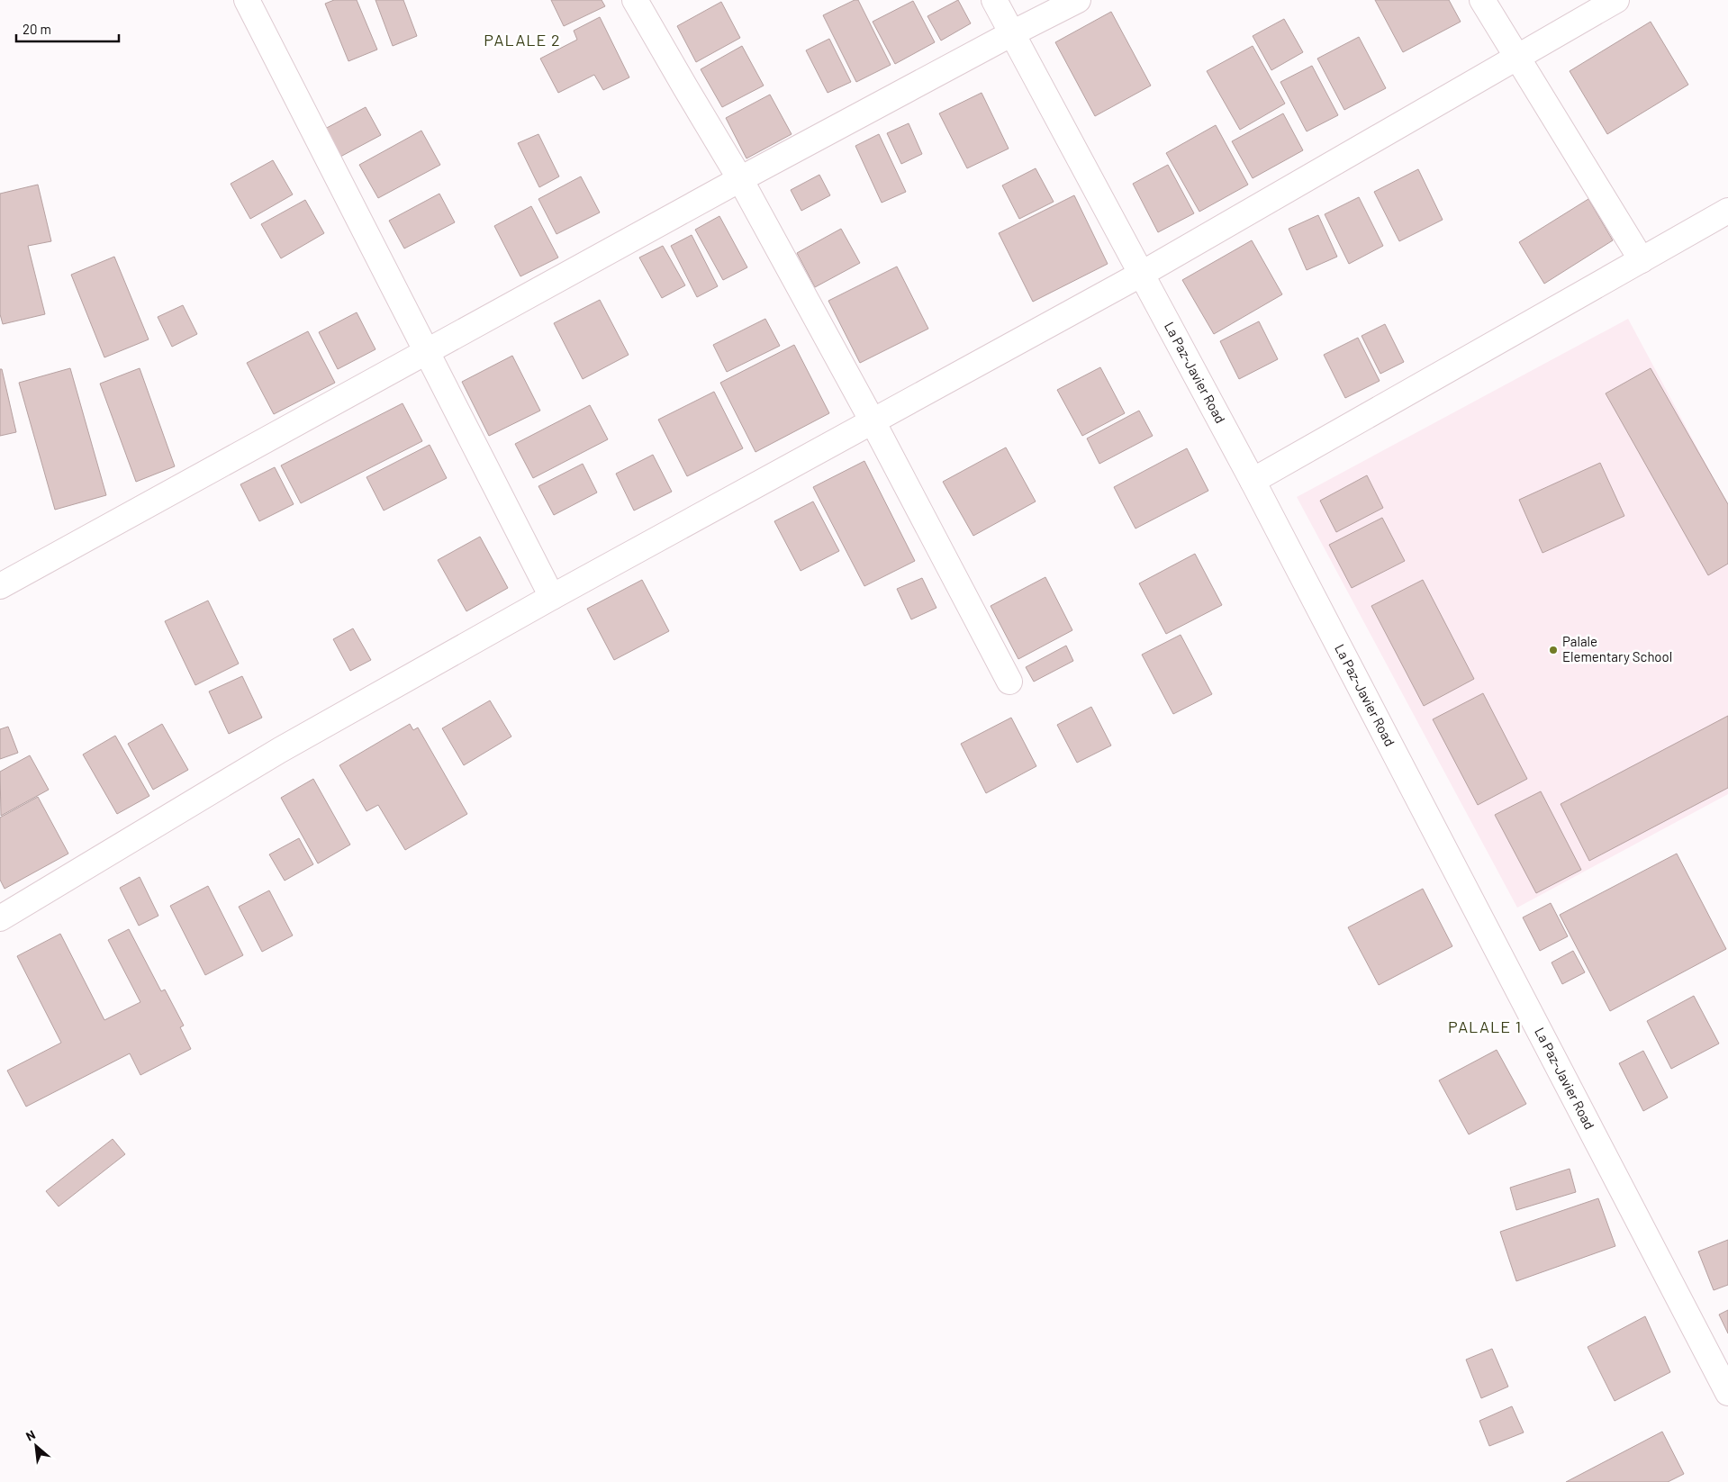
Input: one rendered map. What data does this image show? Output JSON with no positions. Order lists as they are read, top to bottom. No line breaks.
{"streets":{"street":["La Paz-Javier Road"]},"districts":["PALALE 2","PALALE 1"],"places":["Palale Elementary School"],"scale_bar":"20 m","north":"top left"}
